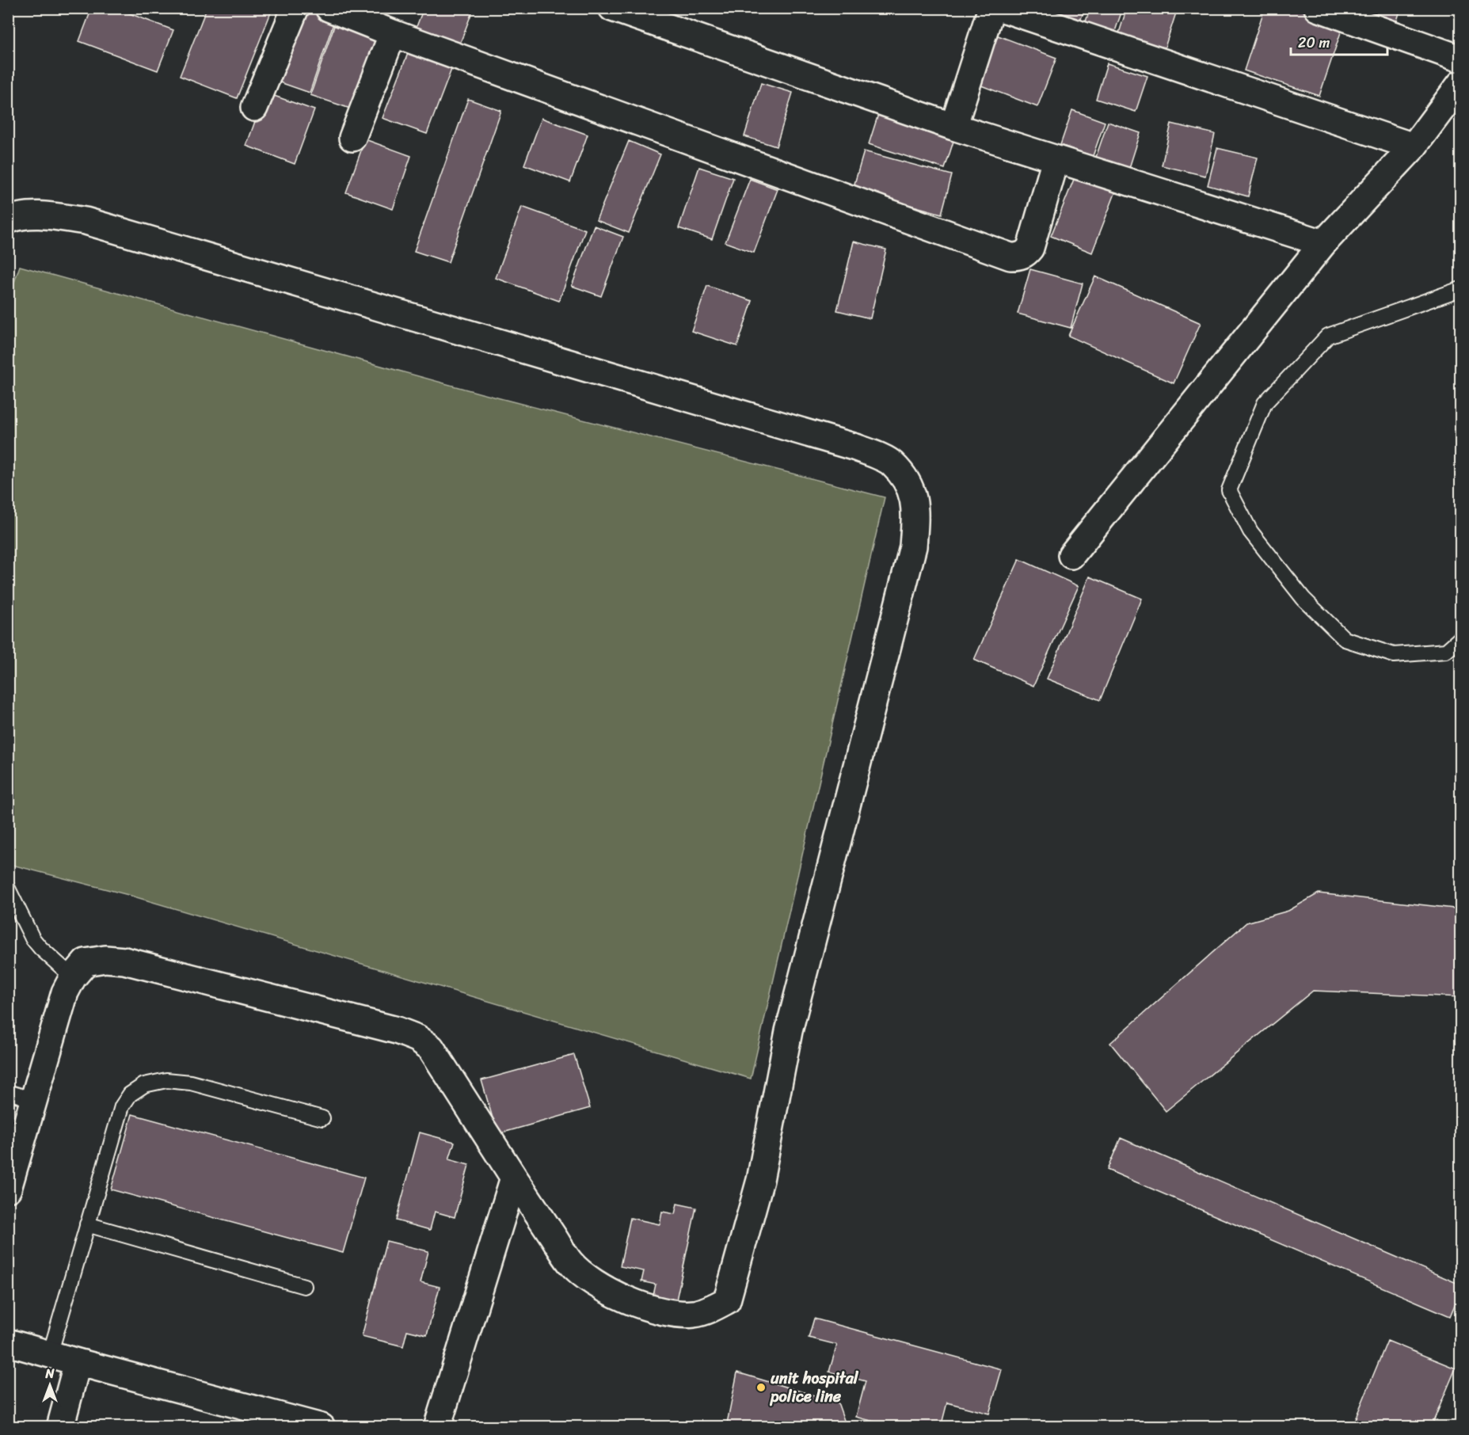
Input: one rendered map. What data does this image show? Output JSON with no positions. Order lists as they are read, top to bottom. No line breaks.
{"places":["unit hospital police line"],"scale_bar":"20 m","north":"top"}
